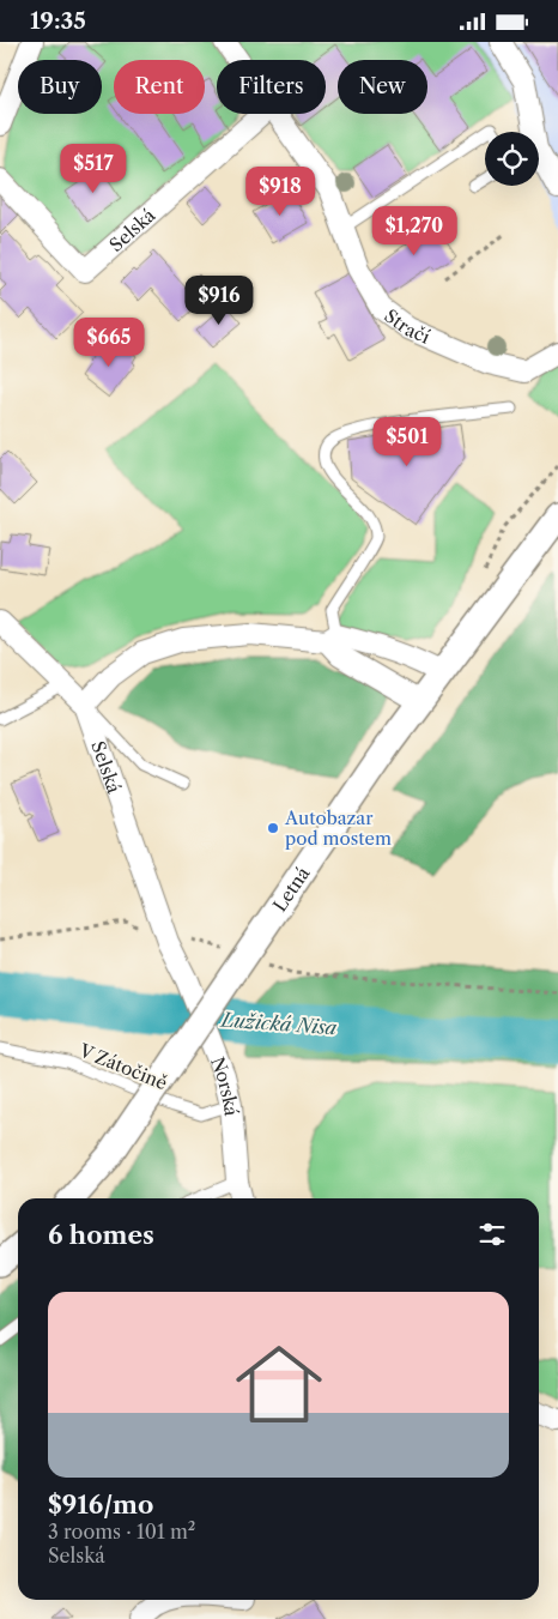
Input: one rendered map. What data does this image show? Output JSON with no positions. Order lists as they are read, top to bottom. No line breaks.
{"streets":{"street":["Selská","Stračí","Letná","Norská"],"lane":["V Zátočině"]},"crossings":[["Selská","Norská"],["V Zátočině","Norská"]],"water":["Lužická Nisa"],"places":["Autobazar pod mostem"],"page":{"status":"19:35","chip":["Buy","Rent","Filters","New"],"price":["$517","$918","$1,270","$916","$665","$501"],"heading":"6 homes","list":[{"name":"$916/mo","note":"3 rooms · 101 m² · Selská"}]}}
